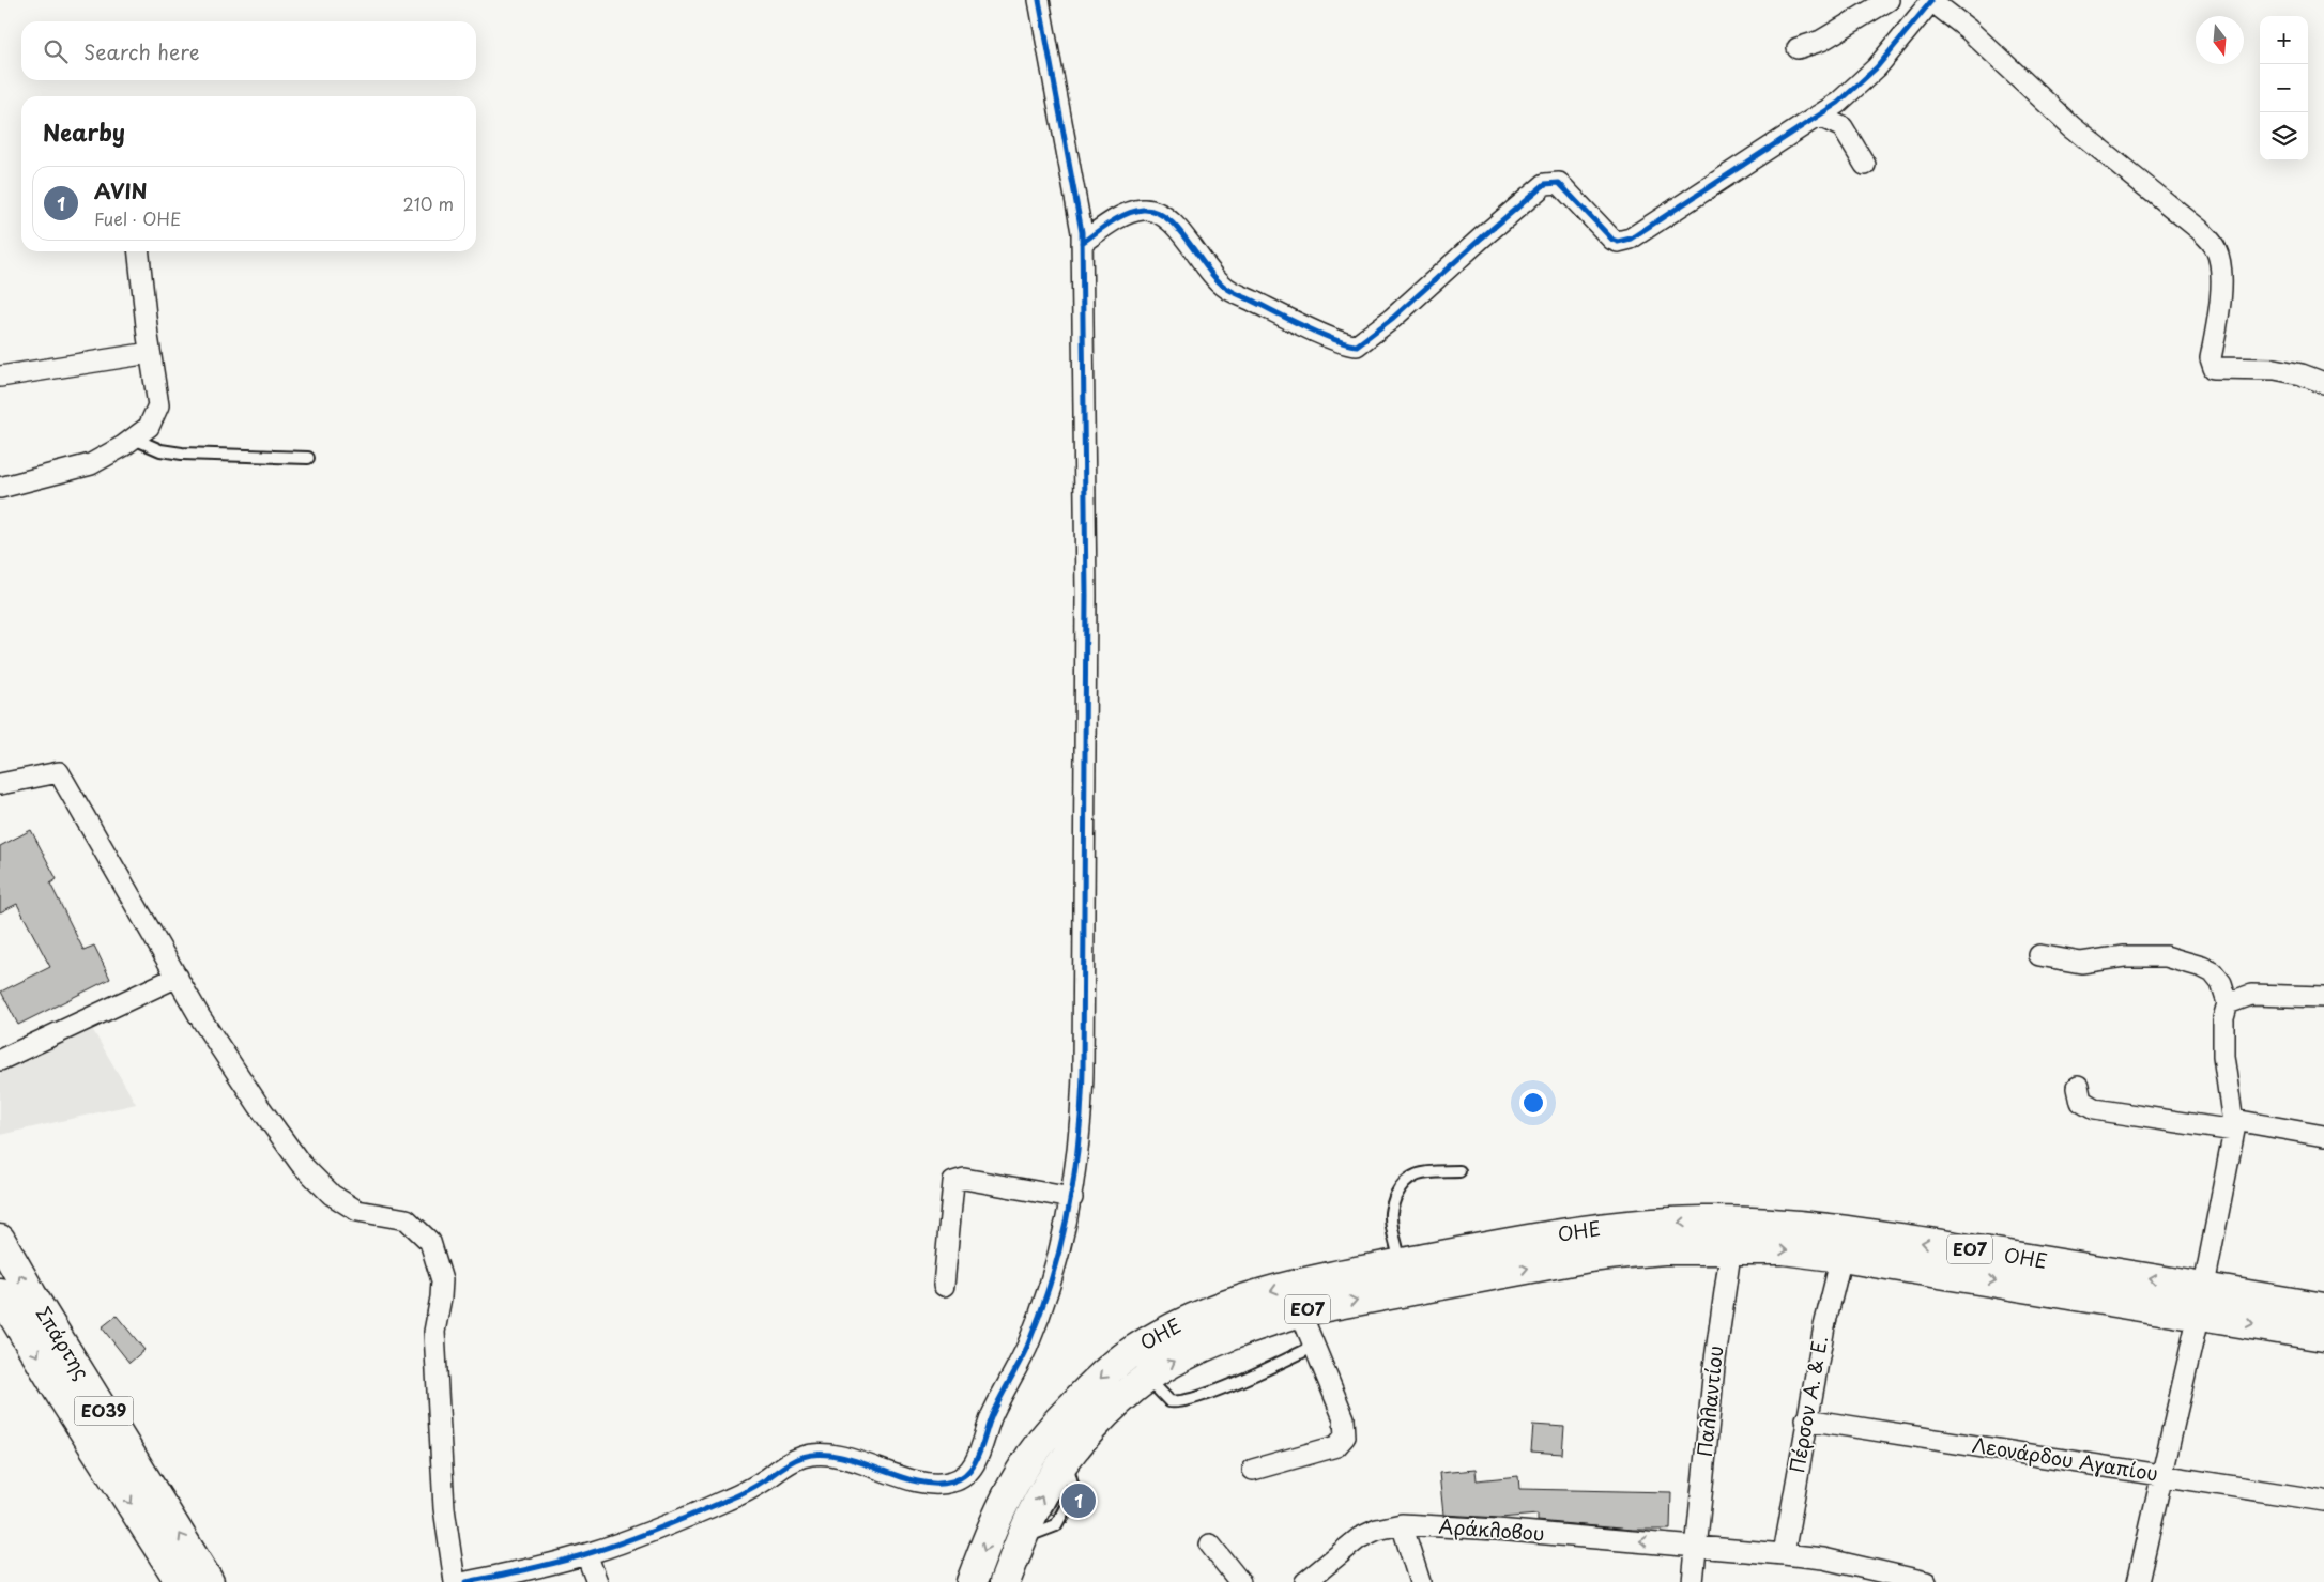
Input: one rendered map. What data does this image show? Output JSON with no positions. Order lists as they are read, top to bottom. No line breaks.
{"streets":{"main road":["ΟΗΕ","ΕΟ7","Σπάρτης","ΕΟ39"],"street":["Παλλαντίου","Πέρσον Α. & Ε.","Λεονάρδου Αγαπίου","Αράκλοβου"]},"crossings":[["ΟΗΕ","Παλλαντίου"],["ΟΗΕ","Πέρσον Α. & Ε."],["Παλλαντίου","Αράκλοβου"],["Πέρσον Α. & Ε.","Λεονάρδου Αγαπίου"],["Πέρσον Α. & Ε.","Αράκλοβου"]],"one_way":["Αράκλοβου"],"north":"bottom","page":{"map_buttons":["+","−"],"search":"Search here","heading":"Nearby","list":[{"mark":"1","name":"AVIN","note":"Fuel · ΟΗΕ","value":"210 m"}],"pins":"1"}}
